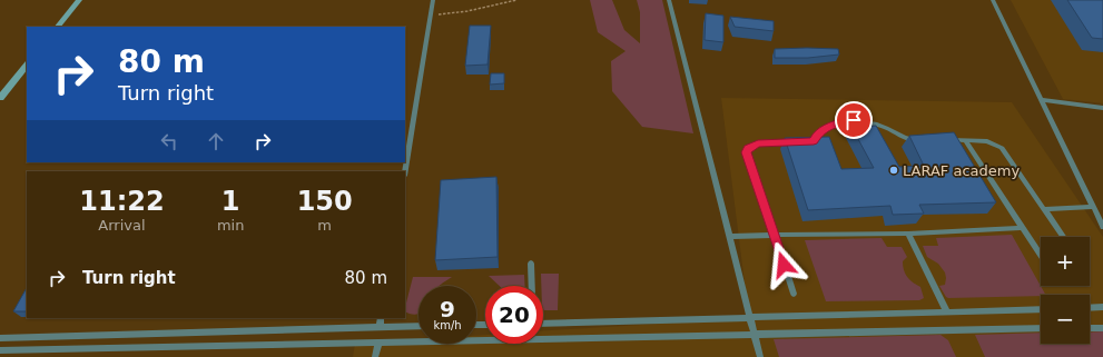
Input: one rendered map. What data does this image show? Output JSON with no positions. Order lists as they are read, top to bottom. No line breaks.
{"places":["LARAF academy"],"page":{"turn":["80 m","Turn right"],"eta":["11:22","Arrival","1","min","150","m"],"map_buttons":["+","−"],"list":[{"name":"Turn right","value":"80 m"}],"speed":"9 km/h","limit":"20"}}
